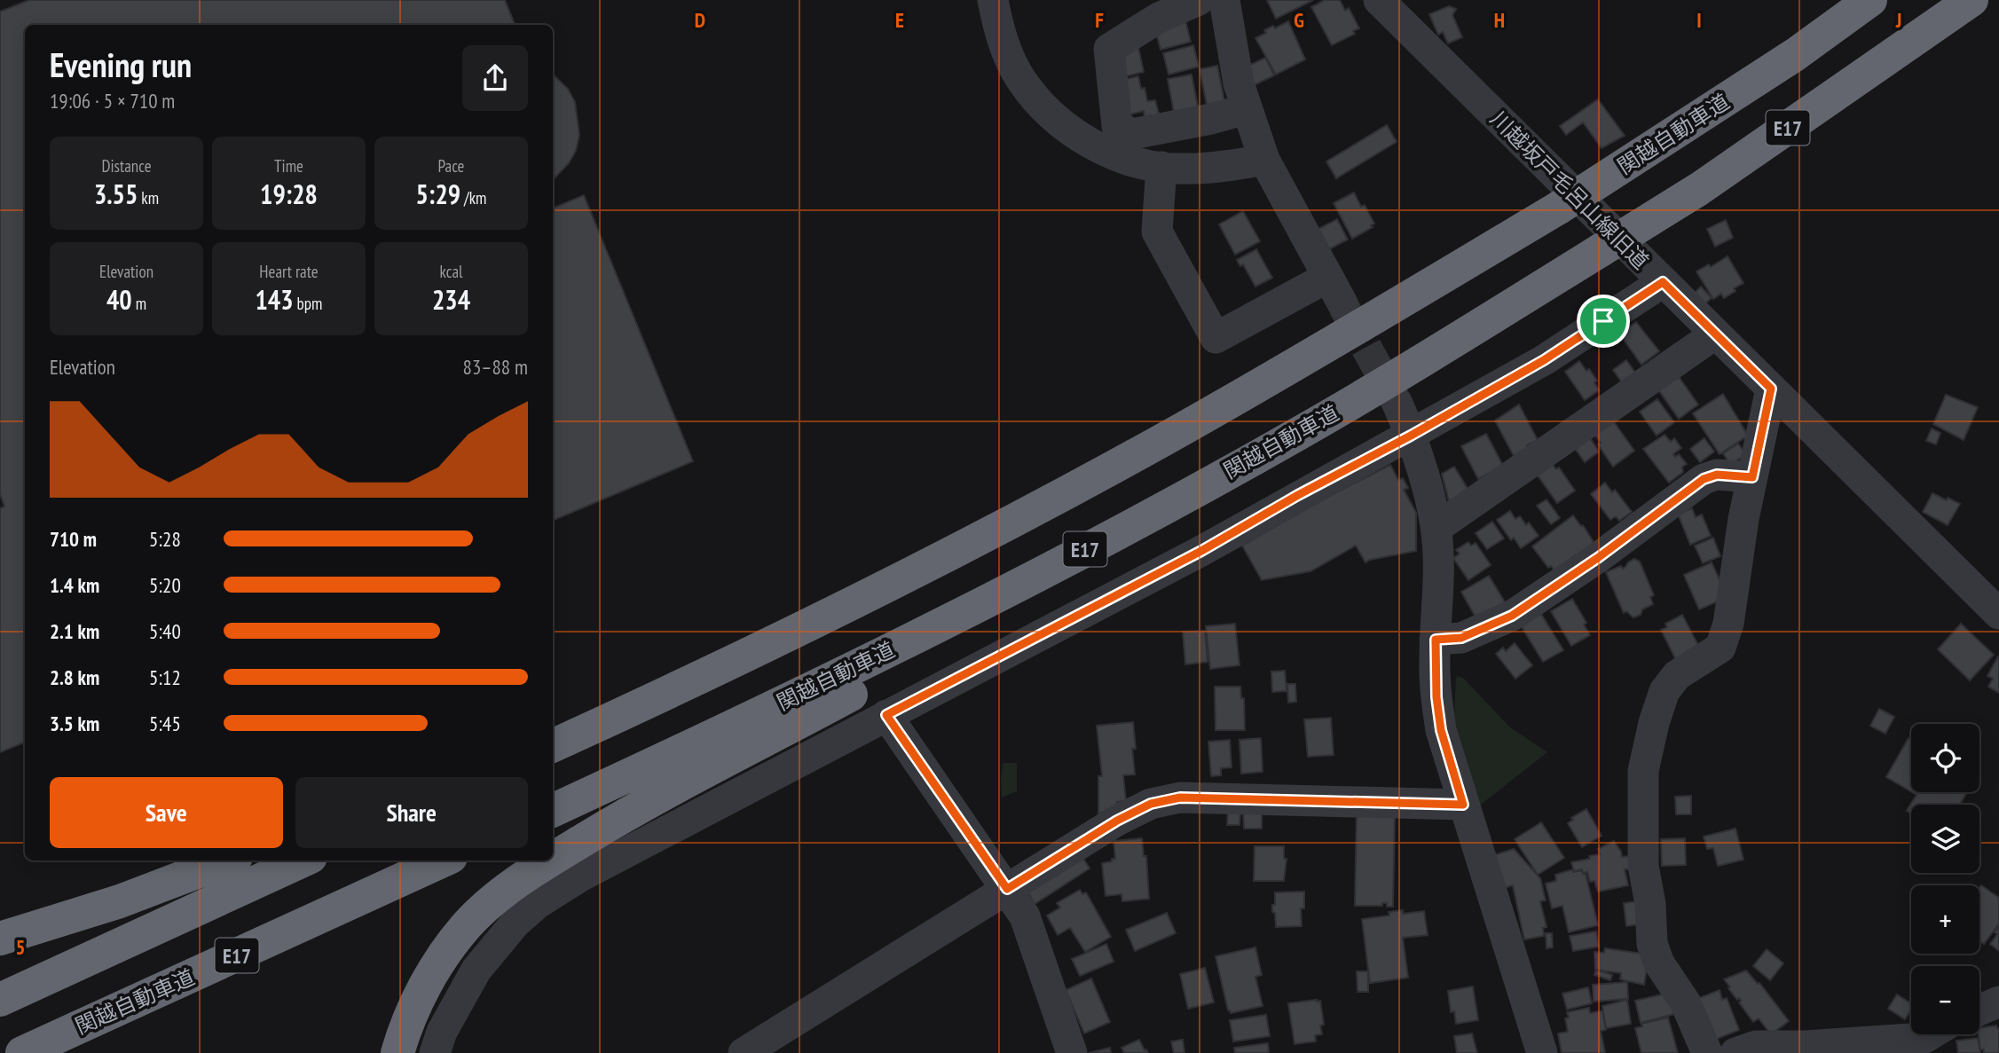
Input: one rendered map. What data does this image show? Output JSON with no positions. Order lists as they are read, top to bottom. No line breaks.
{"streets":{"highway":["E17","関越自動車道"],"street":["川越坂戸毛呂山線旧道"]},"page":{"heading":["Evening run","19:06 · 5 × 710 m"],"stats":[["Distance","3.55 km"],["Time","19:28"],["Pace","5:29 /km"],["Elevation","40 m"],["Heart rate","143 bpm"],["kcal","234"]],"chart":["Elevation","83–88 m"],"list":[{"name":"710 m","note":"5:28"},{"name":"1.4 km","note":"5:20"},{"name":"2.1 km","note":"5:40"},{"name":"2.8 km","note":"5:12"},{"name":"3.5 km","note":"5:45"}],"map_buttons":["+","−"],"buttons":["Save","Share"]},"grid":{"columns":["D","E","F","G","H","I","J"],"rows":["5"]}}
